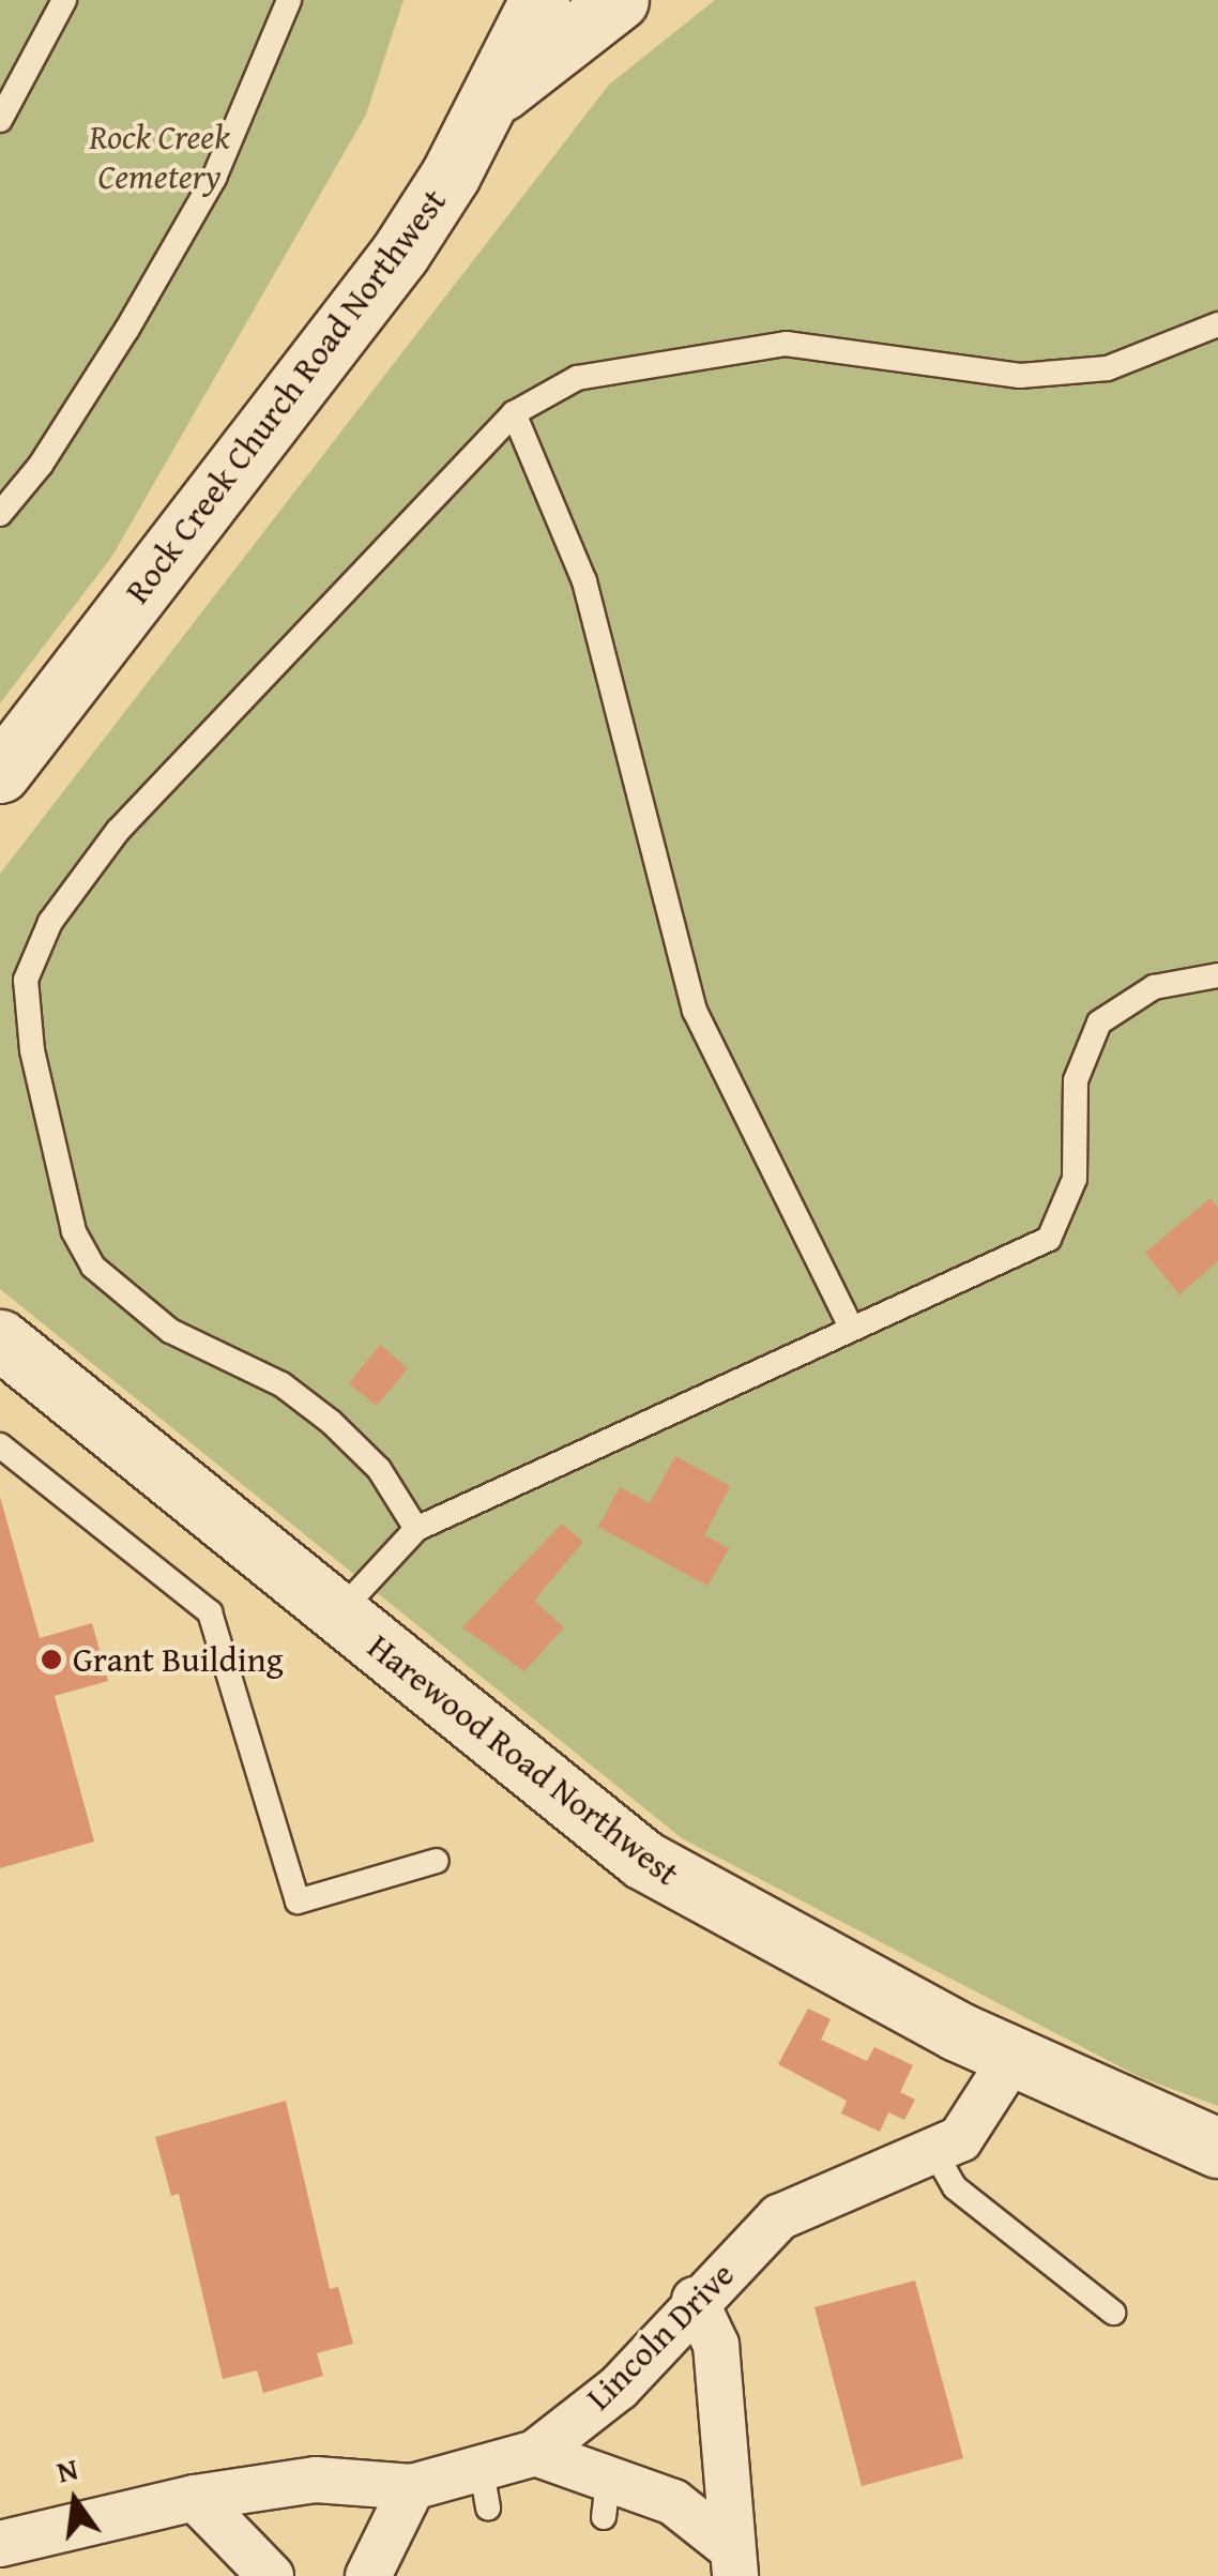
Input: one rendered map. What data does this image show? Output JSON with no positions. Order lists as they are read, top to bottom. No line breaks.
{"streets":{"street":["Rock Creek Church Road Northwest","Harewood Road Northwest","Lincoln Drive"]},"crossings":[["Harewood Road Northwest","Lincoln Drive"]],"parks":["Rock Creek Cemetery"],"places":["Grant Building"],"north":"top"}
